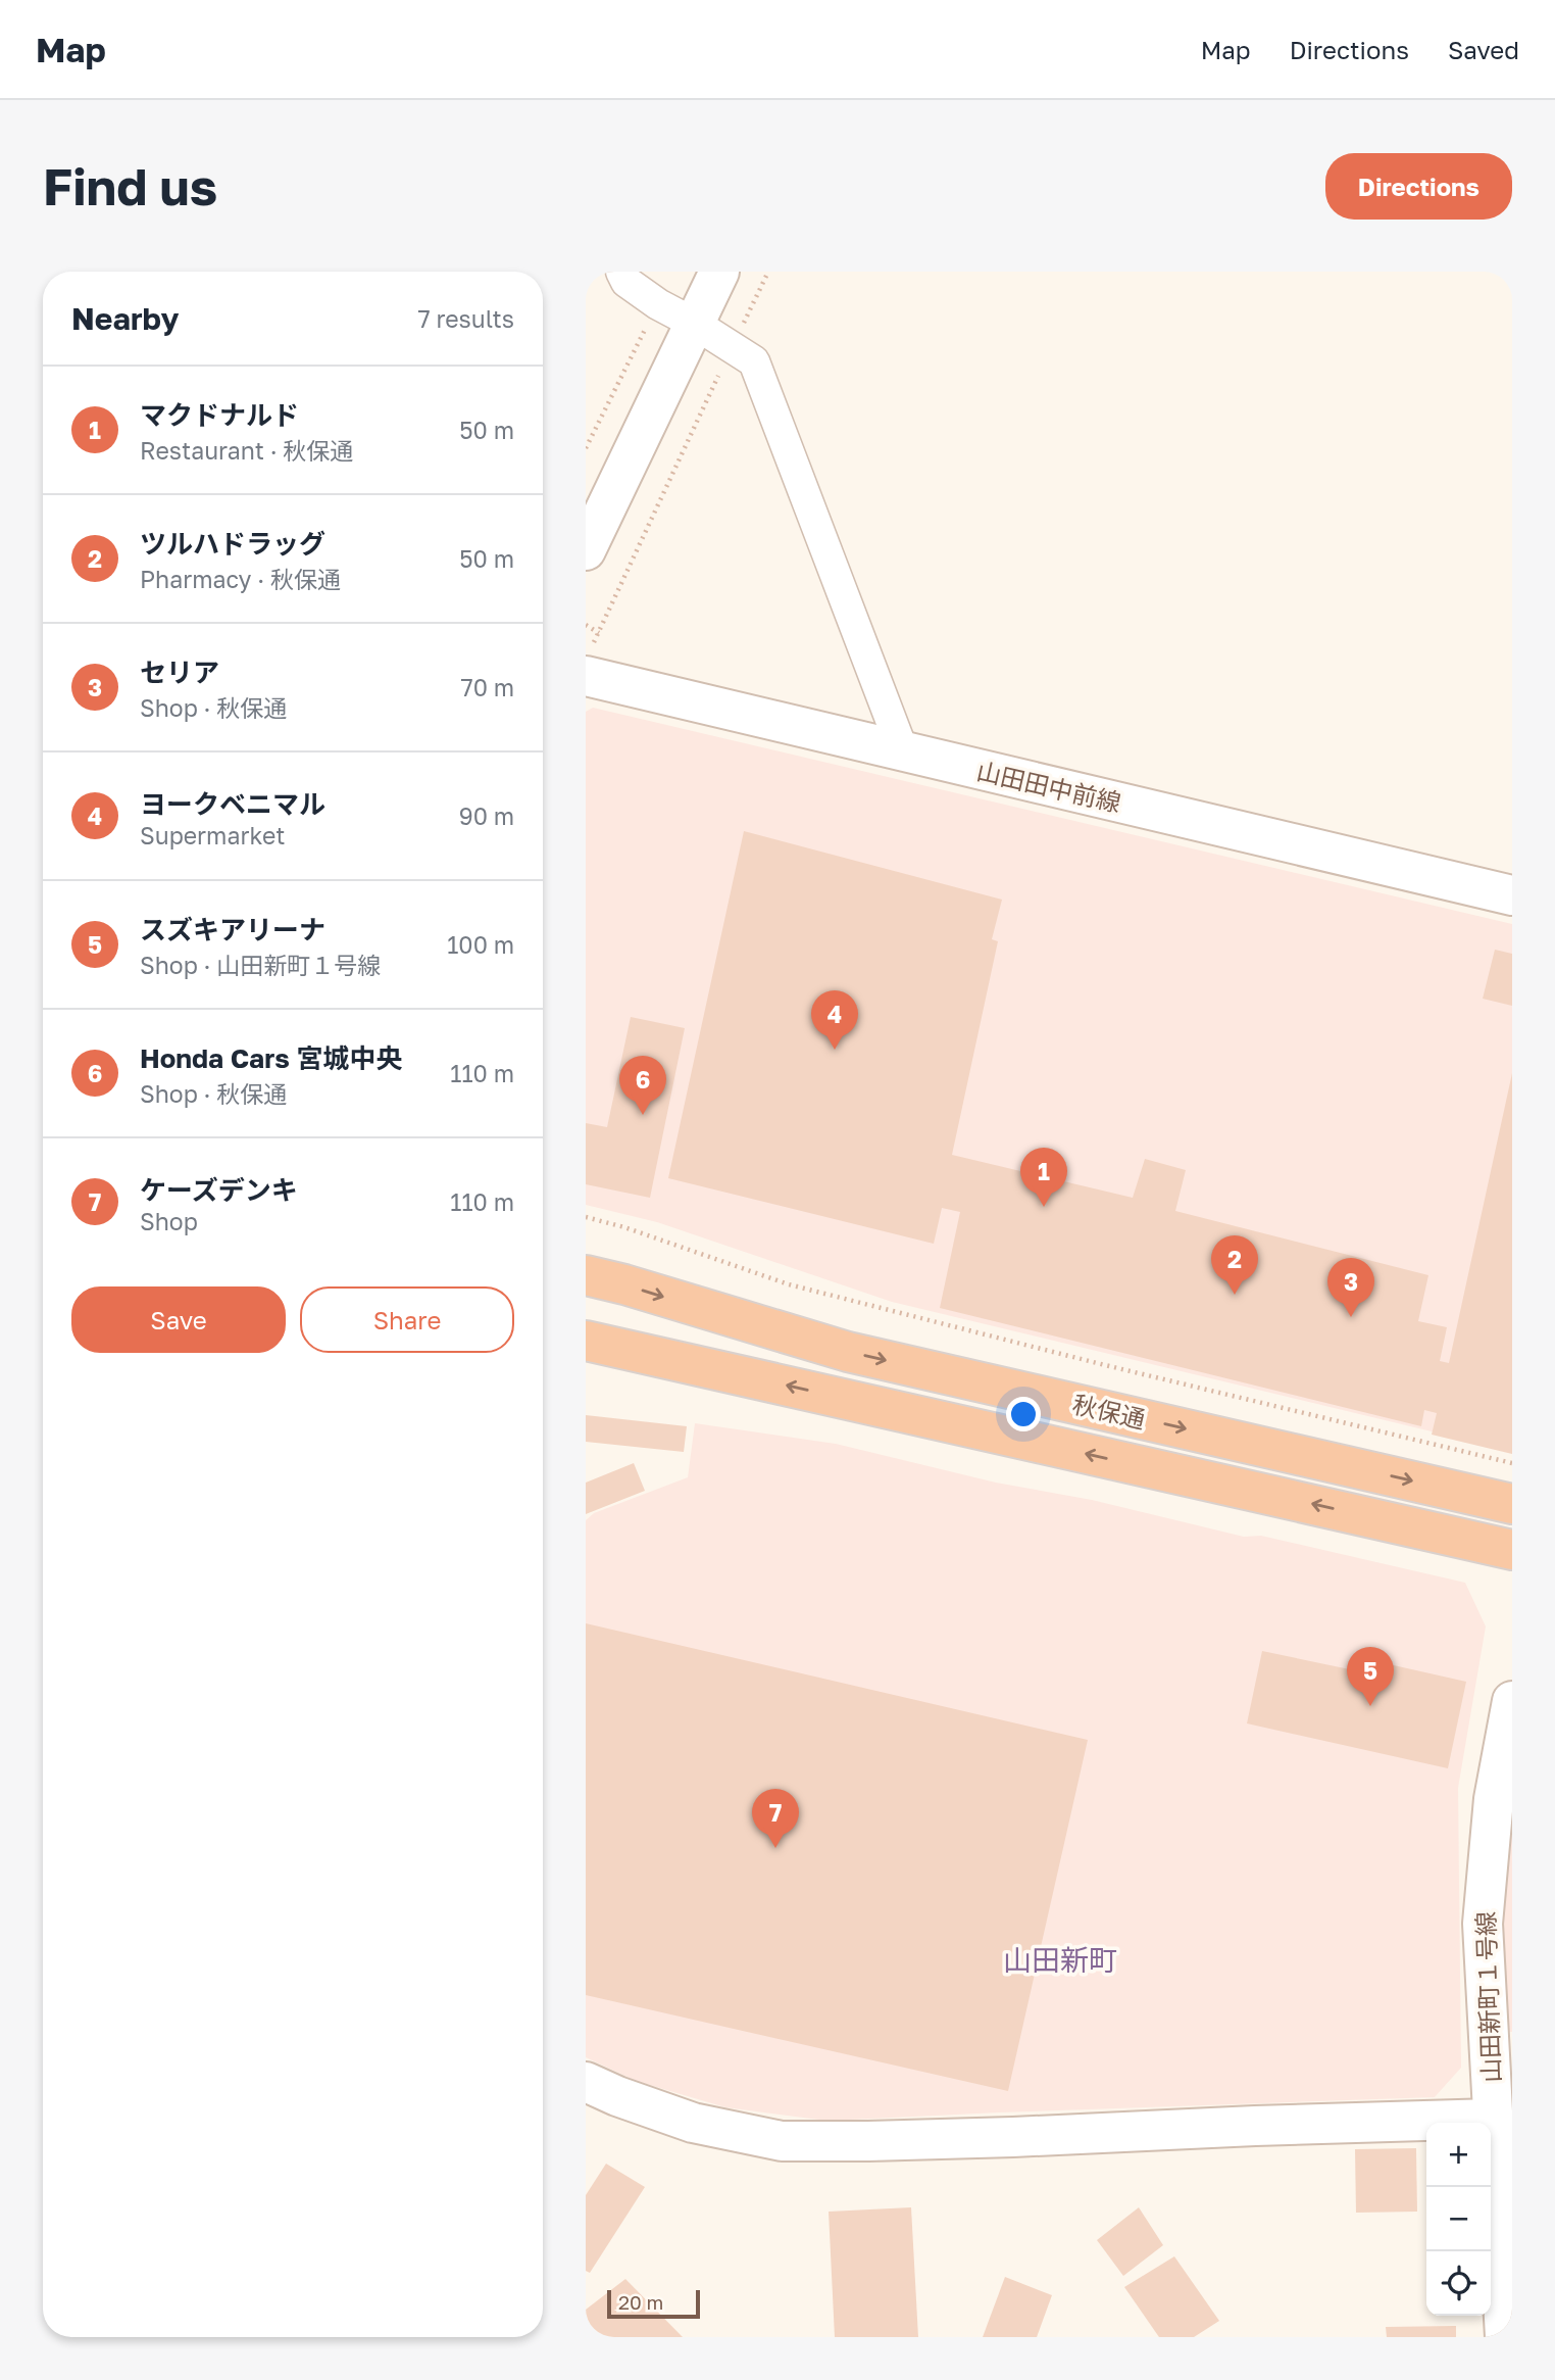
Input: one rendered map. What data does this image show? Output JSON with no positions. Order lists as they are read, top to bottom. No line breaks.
{"streets":{"highway":["秋保通"],"street":["山田田中前線","山田新町１号線"]},"districts":["山田新町"],"scale_bar":"20 m","page":{"header":"Map","nav":["Map","Directions","Saved"],"buttons":["Directions",["Save","Share"]],"title":"Find us","heading":["Nearby","7 results"],"list":[{"mark":"1","name":"マクドナルド","note":"Restaurant · 秋保通","value":"50 m"},{"mark":"2","name":"ツルハドラッグ","note":"Pharmacy · 秋保通","value":"50 m"},{"mark":"3","name":"セリア","note":"Shop · 秋保通","value":"70 m"},{"mark":"4","name":"ヨークベニマル","note":"Supermarket","value":"90 m"},{"mark":"5","name":"スズキアリーナ","note":"Shop · 山田新町１号線","value":"100 m"},{"mark":"6","name":"Honda Cars 宮城中央","note":"Shop · 秋保通","value":"110 m"},{"mark":"7","name":"ケーズデンキ","note":"Shop","value":"110 m"}],"pins":["4","6","1","2","3","5","7"],"map_buttons":["+","−"],"scale":"20 m"}}
